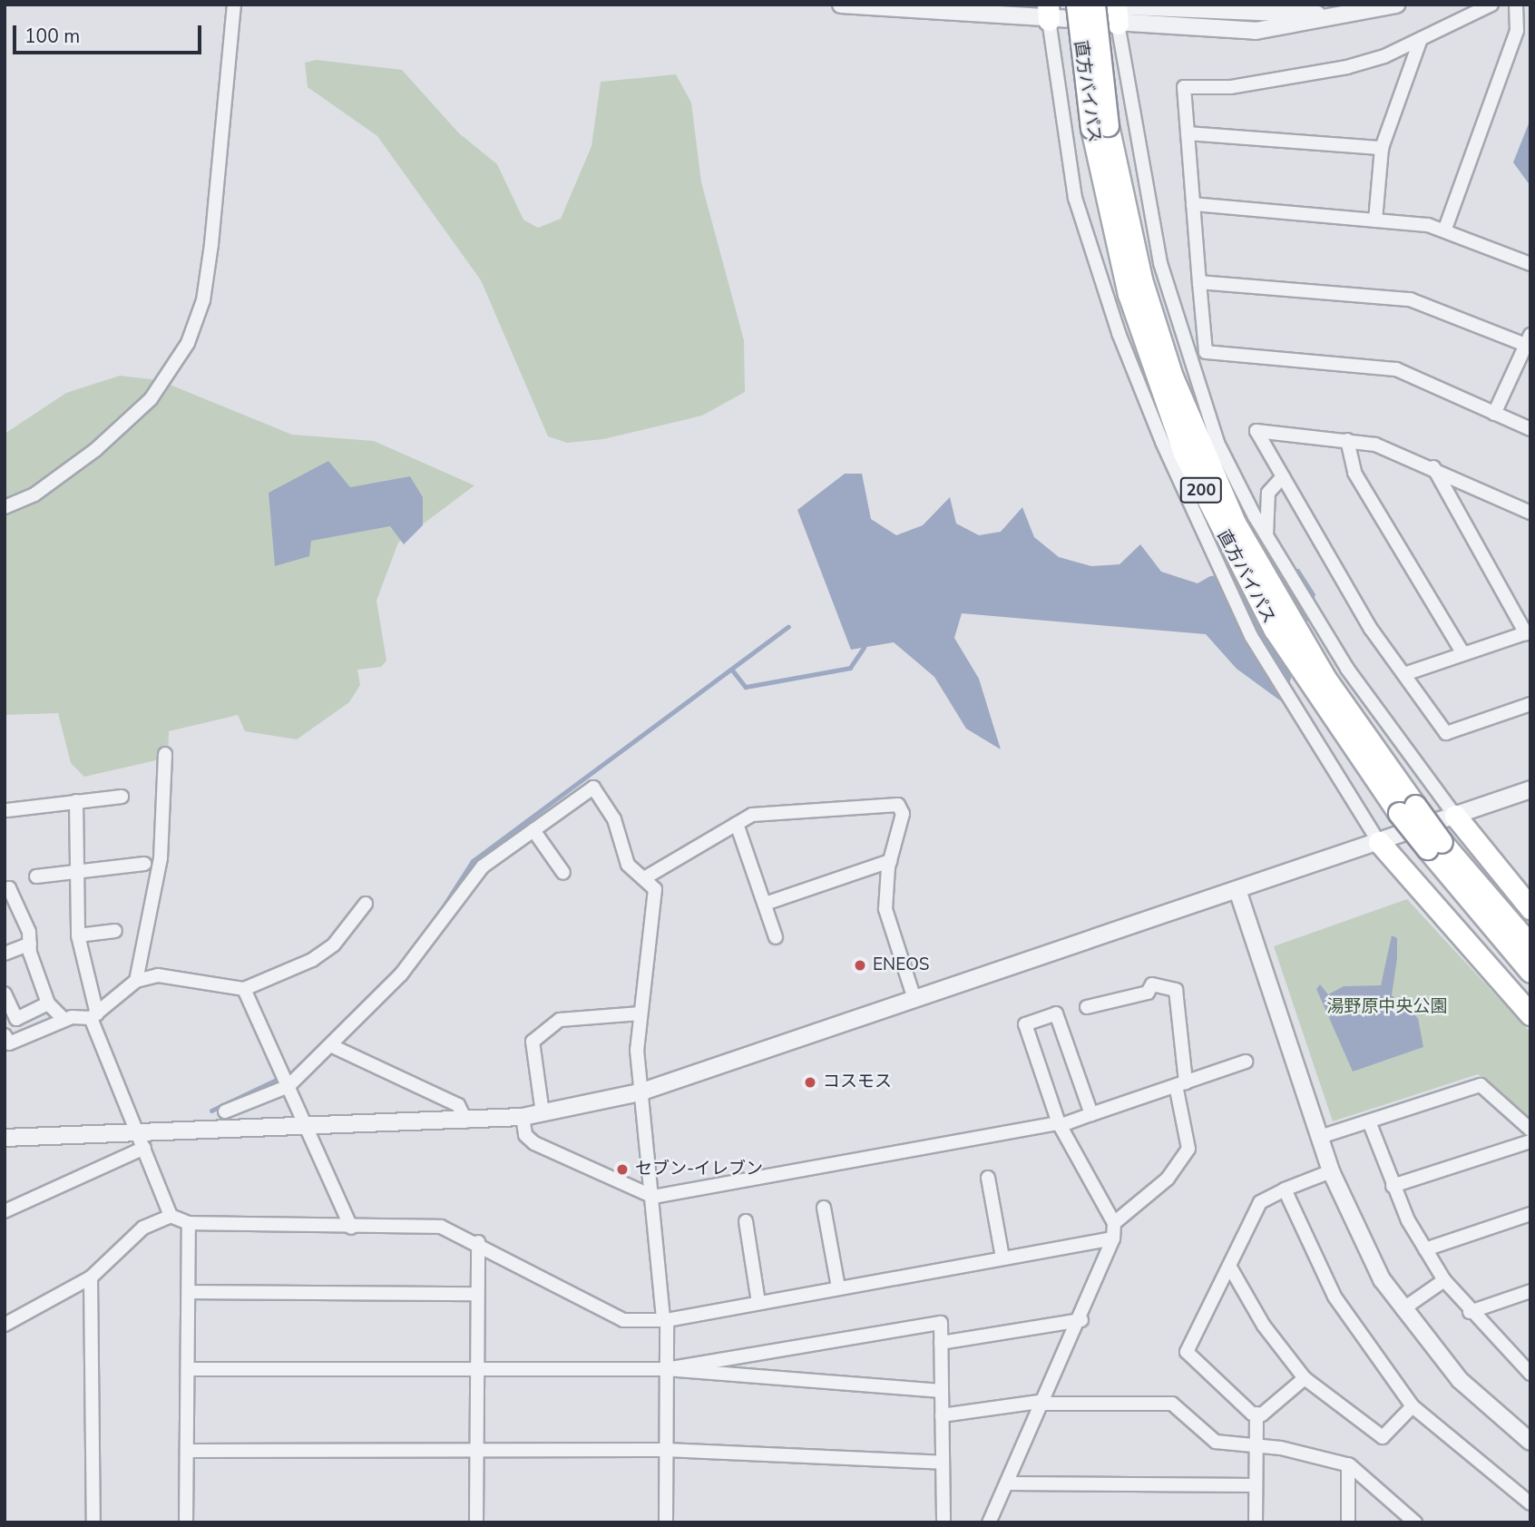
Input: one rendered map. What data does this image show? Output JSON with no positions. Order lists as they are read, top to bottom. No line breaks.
{"streets":{"highway":["直方バイパス","200"]},"parks":["湯野原中央公園"],"places":["ENEOS","コスモス","セブン-イレブン"],"scale_bar":"100 m"}
